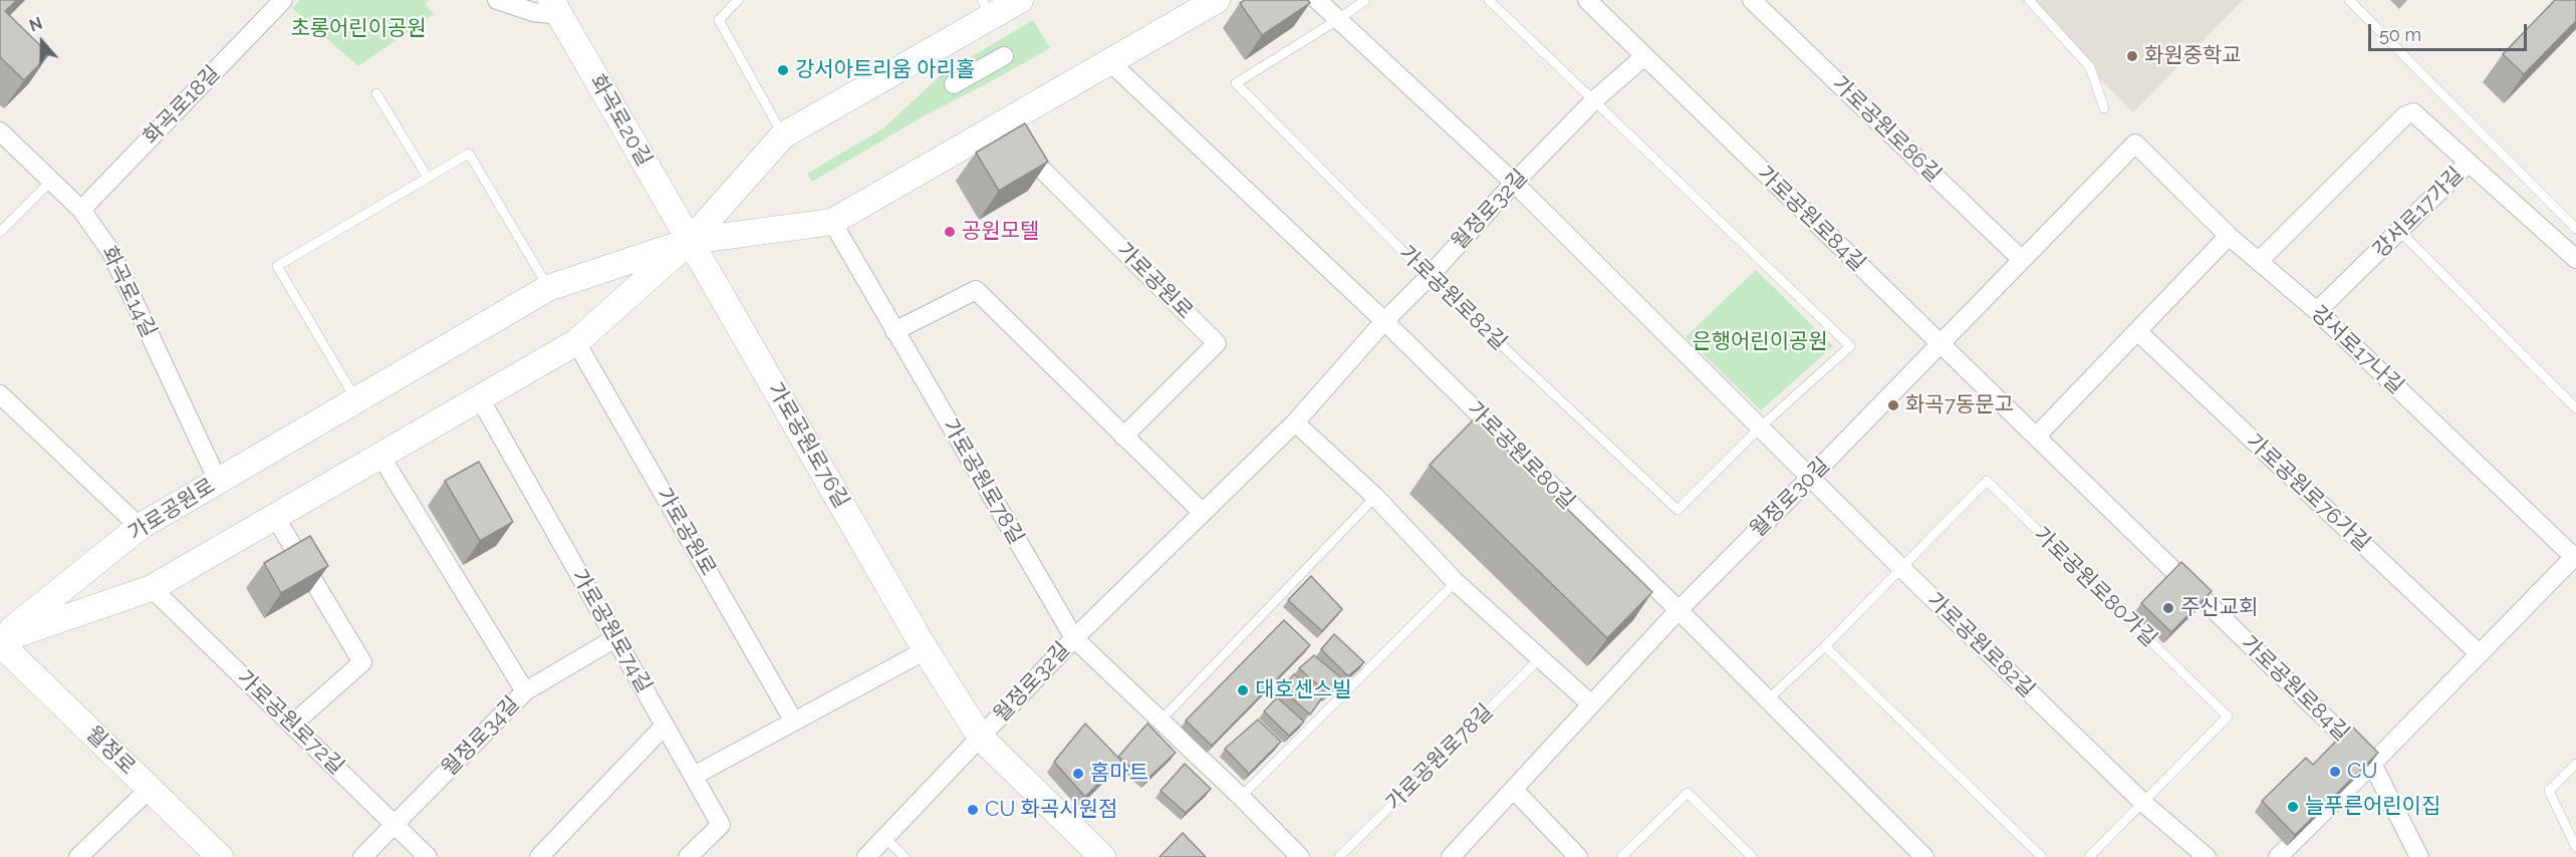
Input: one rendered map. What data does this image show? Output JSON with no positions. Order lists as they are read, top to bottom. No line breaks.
{"streets":{"main road":["화곡로20길","가로공원로","가로공원로76길","월정로"],"street":["화곡로18길","가로공원로86길","월정로32길","강서로17가길","가로공원로84길","화곡로14길","가로공원로82길","강서로17나길","가로공원로80길","가로공원로78길","가로공원로76가길","월정로30길","가로공원로74길","가로공원로72길","월정로34길"],"lane":["가로공원로80가길"]},"crossings":[["화곡로18길","화곡로14길"],["화곡로20길","가로공원로"],["화곡로20길","가로공원로76길"],["가로공원로86길","월정로30길"],["월정로32길","가로공원로84길"],["월정로32길","가로공원로82길"],["월정로32길","가로공원로76길"],["월정로32길","가로공원로80길"],["월정로32길","가로공원로78길"],["강서로17가길","강서로17나길"],["가로공원로84길","월정로30길"],["가로공원로","화곡로14길"],["가로공원로","가로공원로76길"],["가로공원로","가로공원로80길"],["가로공원로","가로공원로78길"],["가로공원로","월정로"],["가로공원로82길","월정로30길"],["가로공원로82길","가로공원로80가길"],["강서로17나길","월정로30길"],["가로공원로80길","월정로30길"],["가로공원로80길","가로공원로80가길"],["가로공원로74길","월정로34길"],["가로공원로72길","월정로34길"]],"parks":["초롱어린이공원","은행어린이공원"],"places":["화원중학교","강서아트리움 아리홀","공원모텔","화곡7동문고","주신교회","대호센스빌","CU","홈마트","늘푸른어린이집","CU 화곡시원점"],"scale_bar":"50 m","north":"top"}
